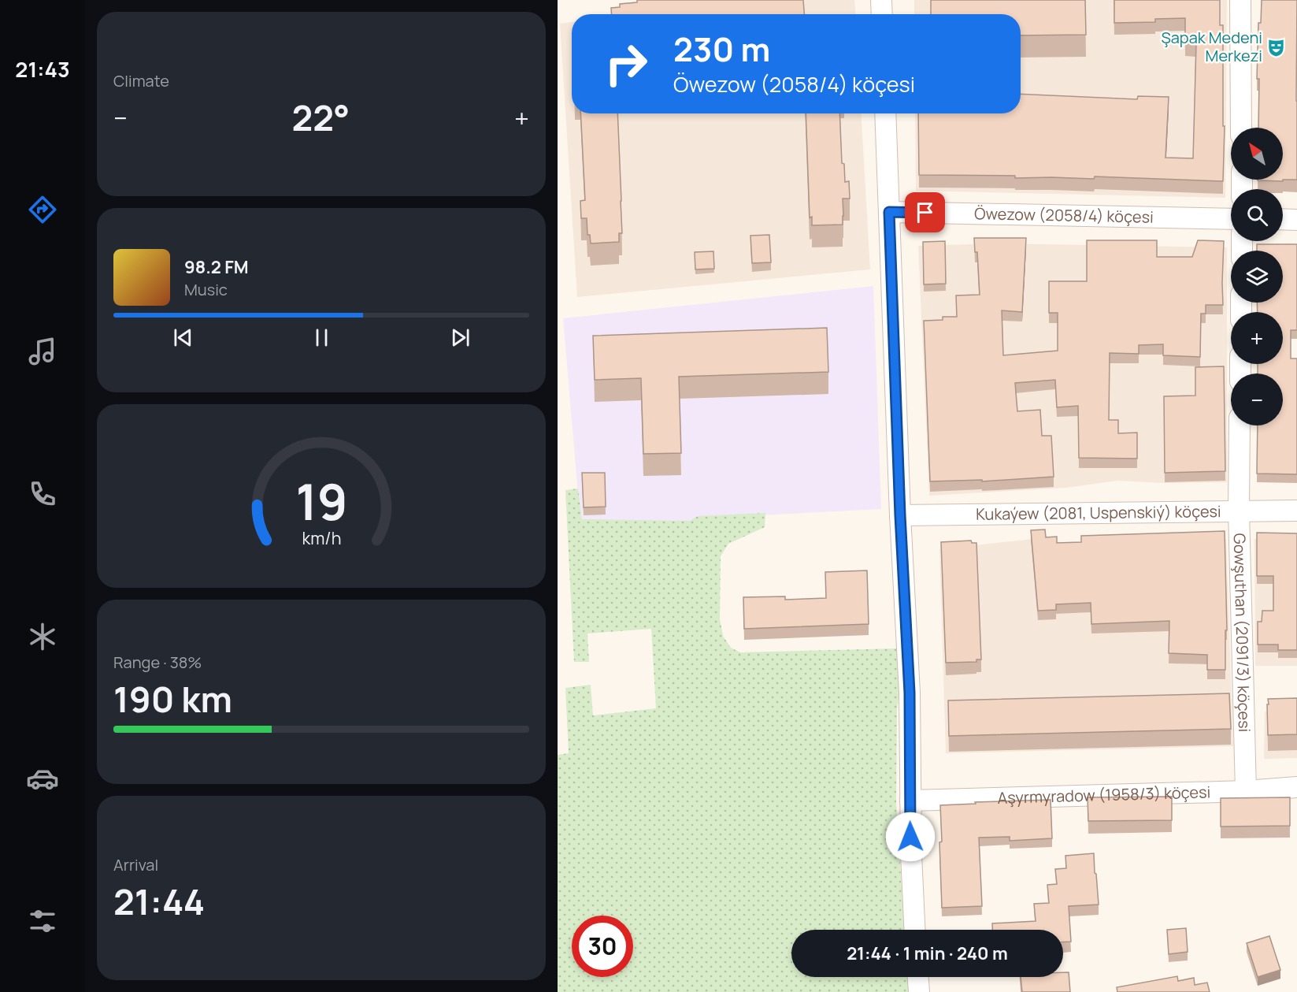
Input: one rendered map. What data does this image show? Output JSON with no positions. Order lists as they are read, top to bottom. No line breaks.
{"streets":{"street":["Öwezow (2058/4) köçesi","Kukaýew (2081, Uspenskiý) köçesi","Gowşuthan (2091/3) köçesi","Aşyrmyradow (1958/3) köçesi"]},"crossings":[["Kukaýew (2081, Uspenskiý) köçesi","Gowşuthan (2091/3) köçesi"],["Gowşuthan (2091/3) köçesi","Aşyrmyradow (1958/3) köçesi"]],"places":{"theatre":["Şapak Medeni Merkezi"]},"north":"top left","page":{"tabs":"21:43","tile":["Climate",["Range · 38%","190 km"],["Arrival","21:44"]],"turn":["230 m","Öwezow (2058/4) köçesi"],"heat":["−","22°","+"],"map_buttons":["+","−"],"song":["98.2 FM","Music"],"limit":"30","trip":"21:44 · 1 min · 240 m","gauge":["19","km/h"]}}
